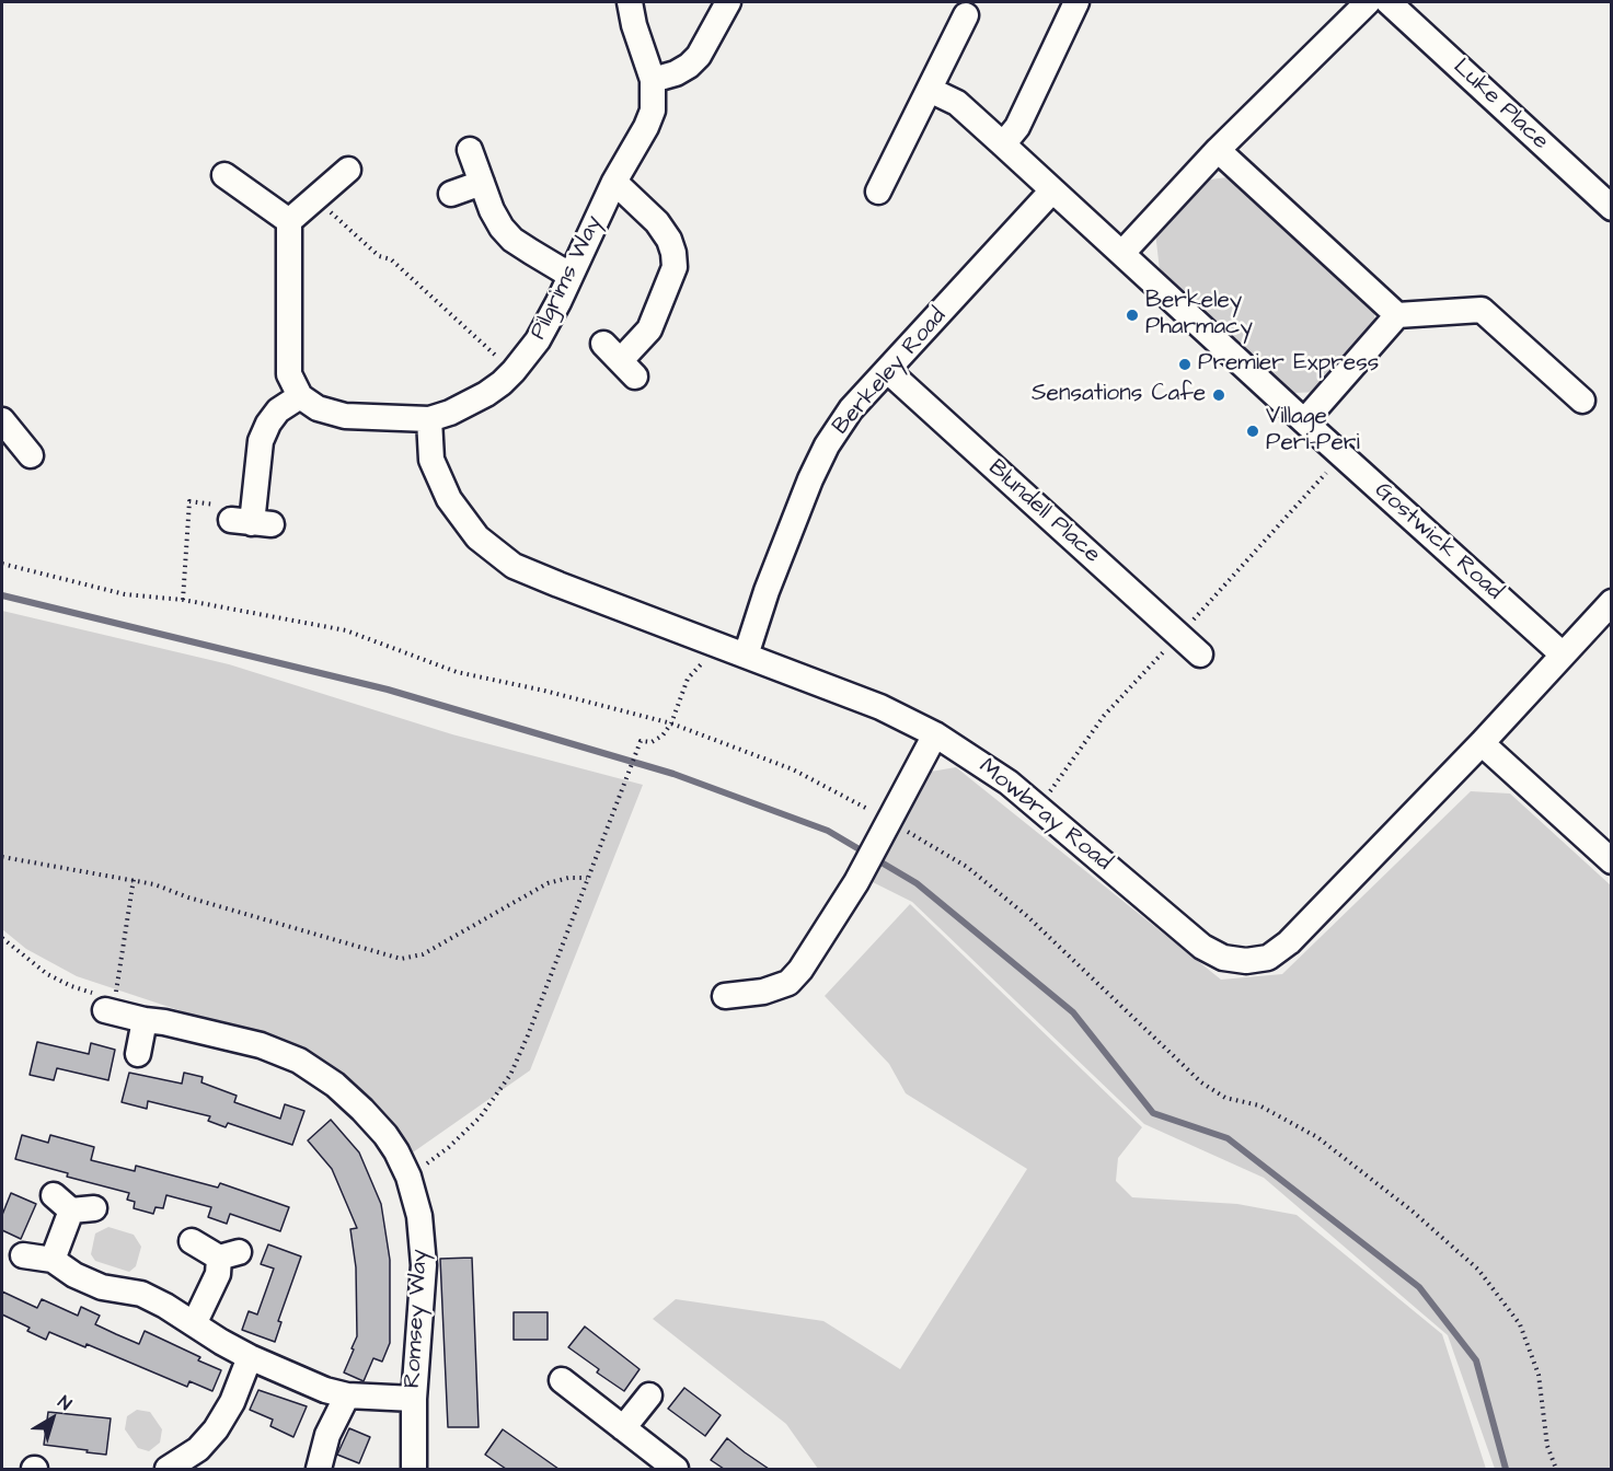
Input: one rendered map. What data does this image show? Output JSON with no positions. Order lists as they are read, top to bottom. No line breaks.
{"streets":{"street":["Luke Place","Pilgrims Way","Berkeley Road","Blundell Place","Gostwick Road","Mowbray Road","Romsey Way"]},"crossings":[["Pilgrims Way","Mowbray Road"],["Berkeley Road","Blundell Place"],["Berkeley Road","Gostwick Road"],["Berkeley Road","Mowbray Road"],["Gostwick Road","Mowbray Road"]],"places":["Berkeley Pharmacy","Premier Express","Sensations Cafe","Village Peri-Peri"],"north":"top right"}
